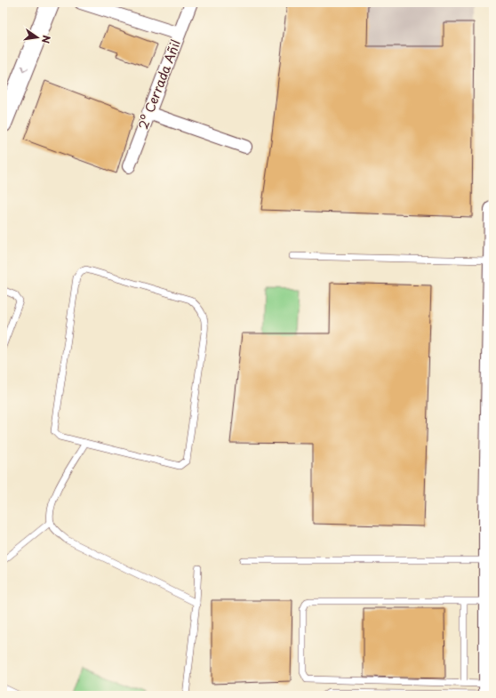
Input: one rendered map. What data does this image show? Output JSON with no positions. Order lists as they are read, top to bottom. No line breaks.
{"streets":{"street":["2º Cerrada Añil"]},"north":"right"}
